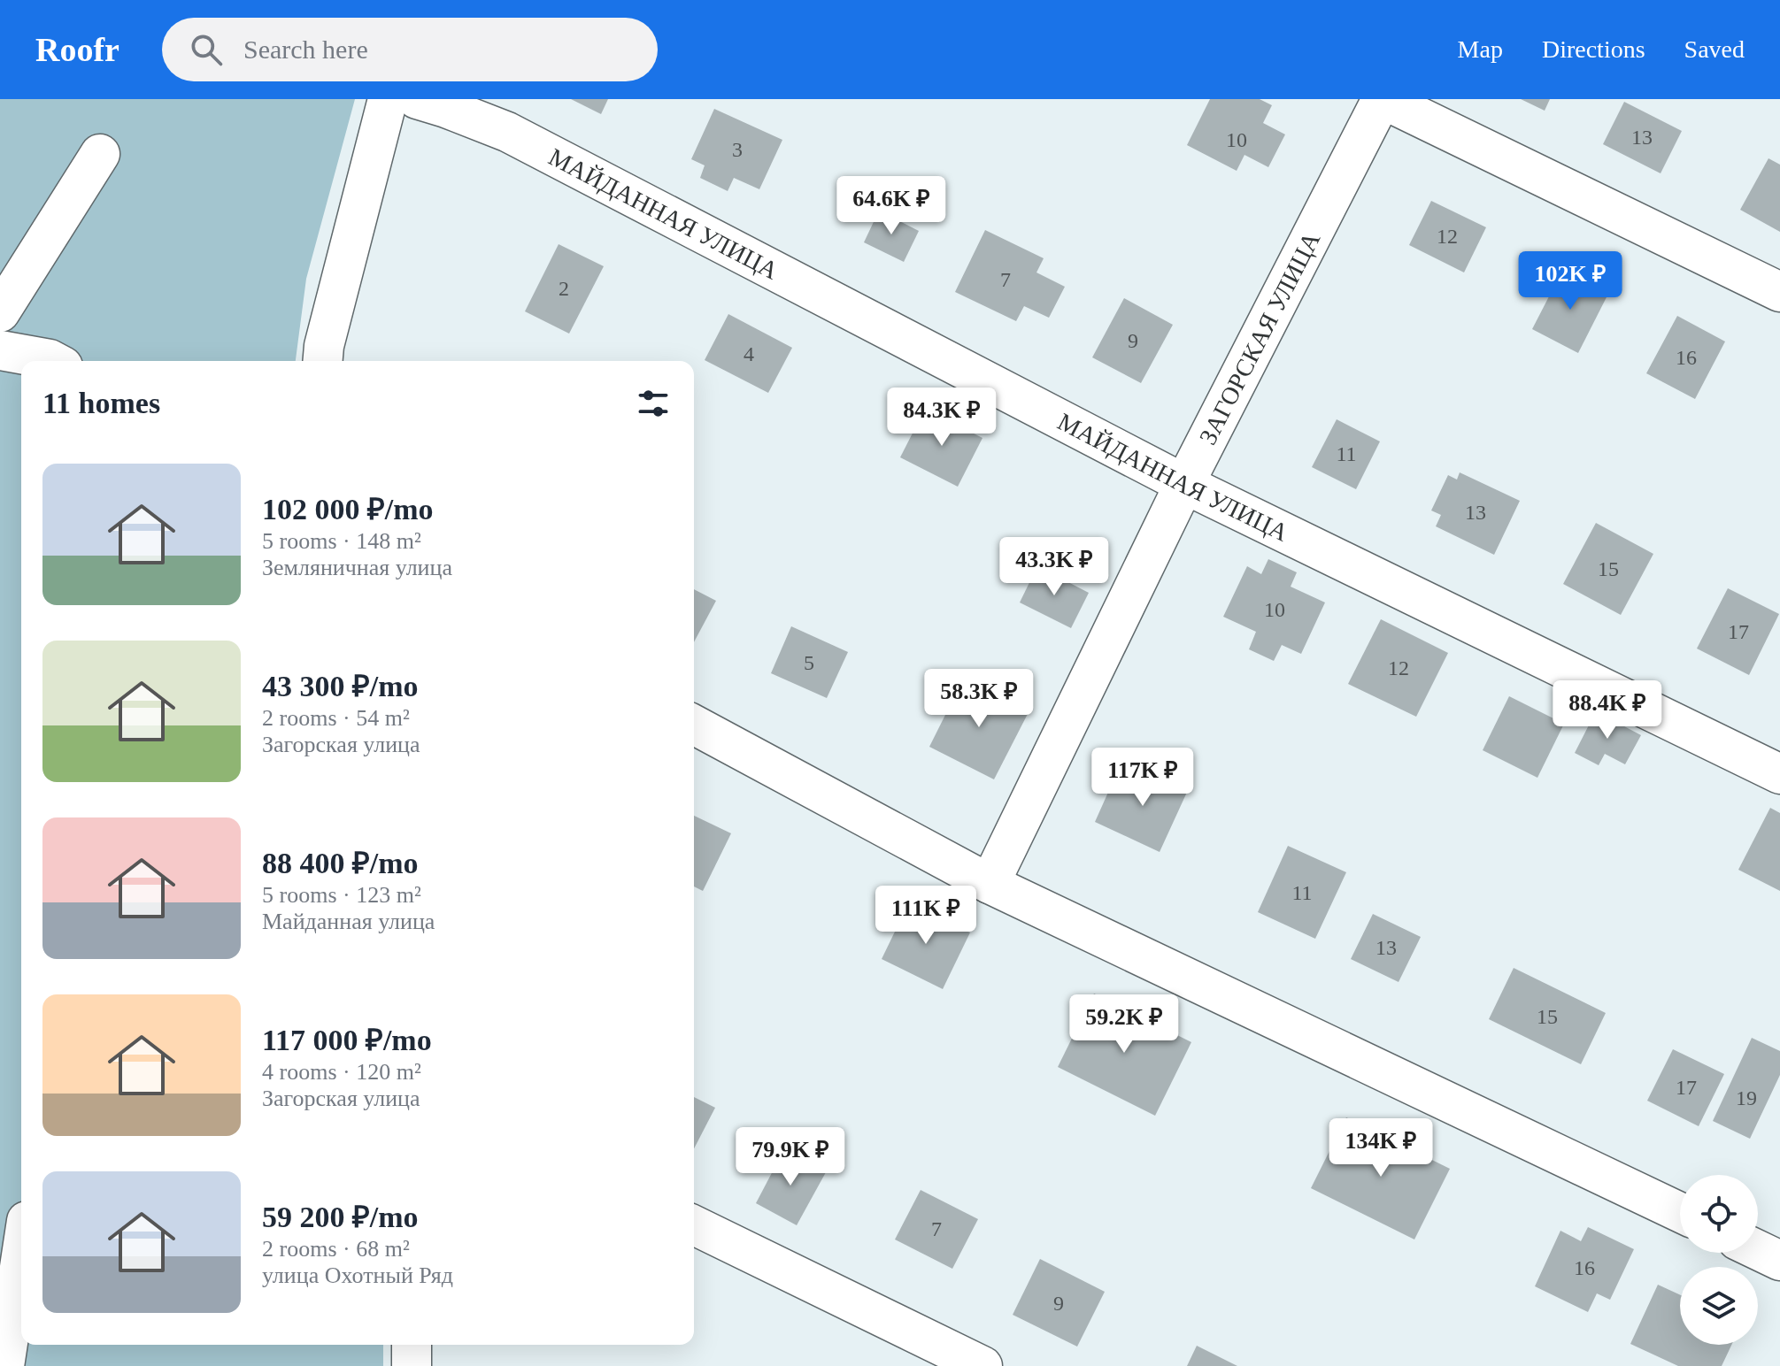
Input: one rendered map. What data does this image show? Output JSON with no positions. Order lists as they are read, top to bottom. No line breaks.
{"streets":{"street":["МАЙДАННАЯ УЛИЦА","ЗАГОРСКАЯ УЛИЦА"]},"crossings":[["МАЙДАННАЯ УЛИЦА","ЗАГОРСКАЯ УЛИЦА"]],"house_numbers":["13","10","3","12","7","2","9","4","16","11","13","15","10","17","5","12","11","13","15","17","19","7","16","9"],"page":{"header":"Roofr","search":"Search here","nav":["Map","Directions","Saved"],"price":["64.6K ₽","102K ₽","84.3K ₽","43.3K ₽","58.3K ₽","88.4K ₽","117K ₽","111K ₽","59.2K ₽","134K ₽","79.9K ₽"],"heading":"11 homes","list":[{"name":"102 000 ₽/mo","note":"5 rooms · 148 m² · Земляничная улица"},{"name":"43 300 ₽/mo","note":"2 rooms · 54 m² · Загорская улица"},{"name":"88 400 ₽/mo","note":"5 rooms · 123 m² · Майданная улица"},{"name":"117 000 ₽/mo","note":"4 rooms · 120 m² · Загорская улица"},{"name":"59 200 ₽/mo","note":"2 rooms · 68 m² · улица Охотный Ряд"}]}}
